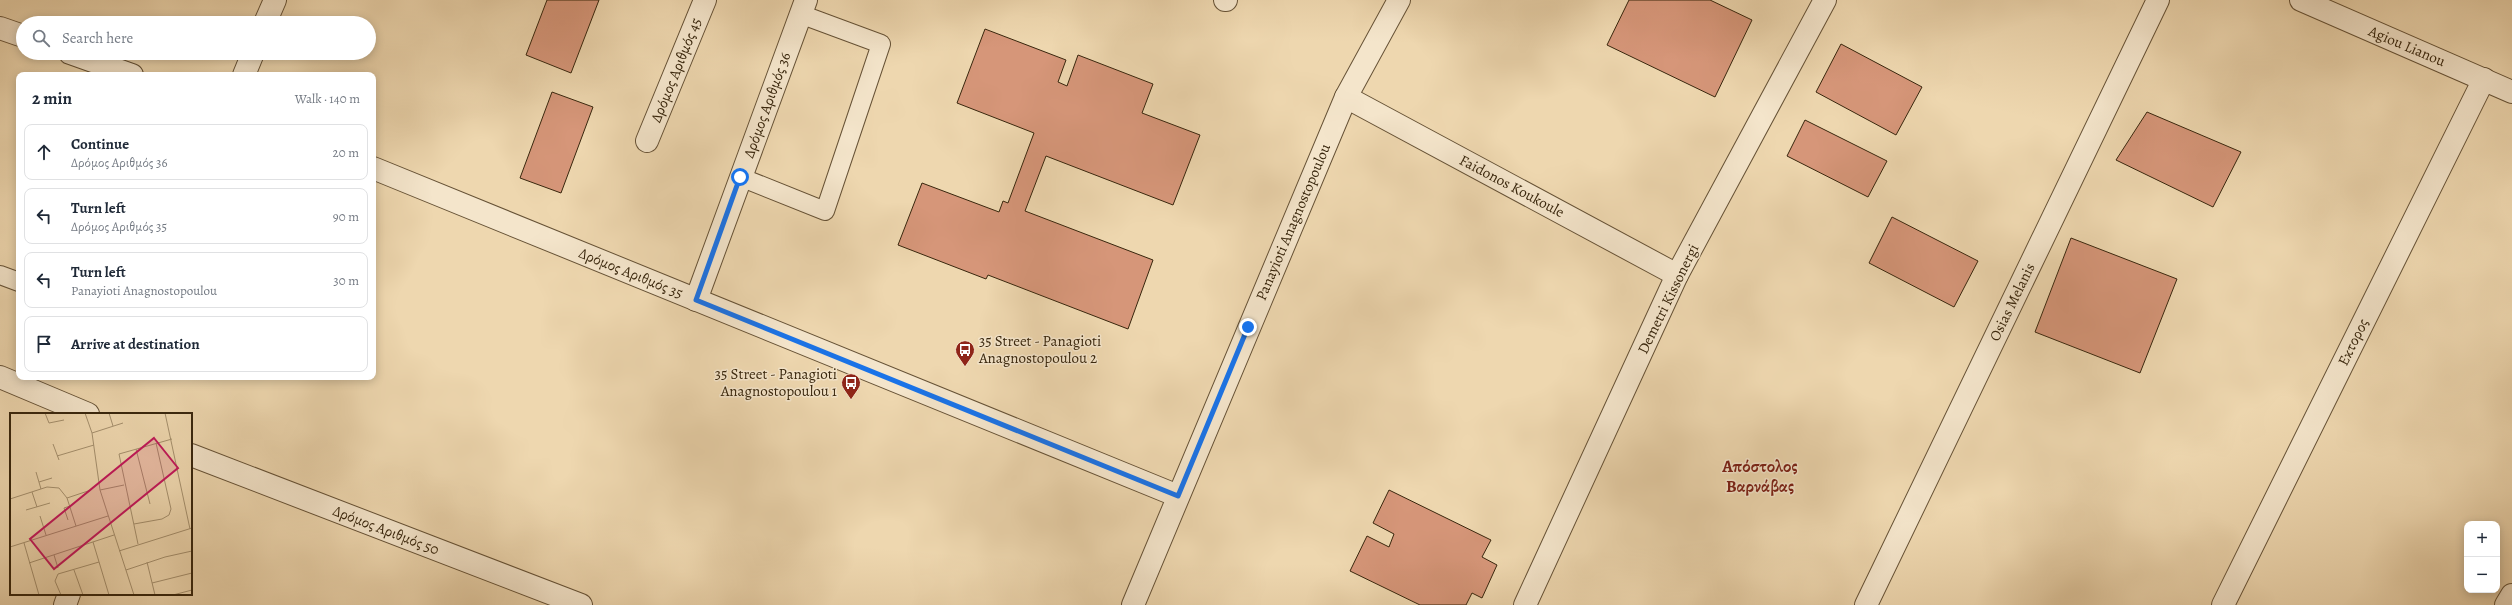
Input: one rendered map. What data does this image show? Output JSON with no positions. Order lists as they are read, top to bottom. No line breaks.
{"streets":{"street":["Agiou Lianou","Δρόμος Αριθμός 45","Δρόμος Αριθμός 36","Faidonos Koukoule","Panayioti Anagnostopoulou","Δρόμος Αριθμός 35","Demetri Kissonergi","Osias Melanis","Εκτορος","Δρόμος Αριθμός 50"]},"crossings":[["Agiou Lianou","Εκτορος"],["Δρόμος Αριθμός 36","Δρόμος Αριθμός 35"],["Faidonos Koukoule","Panayioti Anagnostopoulou"],["Faidonos Koukoule","Demetri Kissonergi"],["Panayioti Anagnostopoulou","Δρόμος Αριθμός 35"]],"districts":["Απόστολος Βαρνάβας"],"places":{"bus stop":["35 Street - Panagioti Anagnostopoulou 2","35 Street - Panagioti Anagnostopoulou 1"]},"page":{"search":"Search here","heading":["2 min","Walk · 140 m"],"list":[["Continue","Δρόμος Αριθμός 36","20 m"],["Turn left","Δρόμος Αριθμός 35","90 m"],["Turn left","Panayioti Anagnostopoulou","30 m"],"Arrive at destination"],"map_buttons":["+","−"]}}
